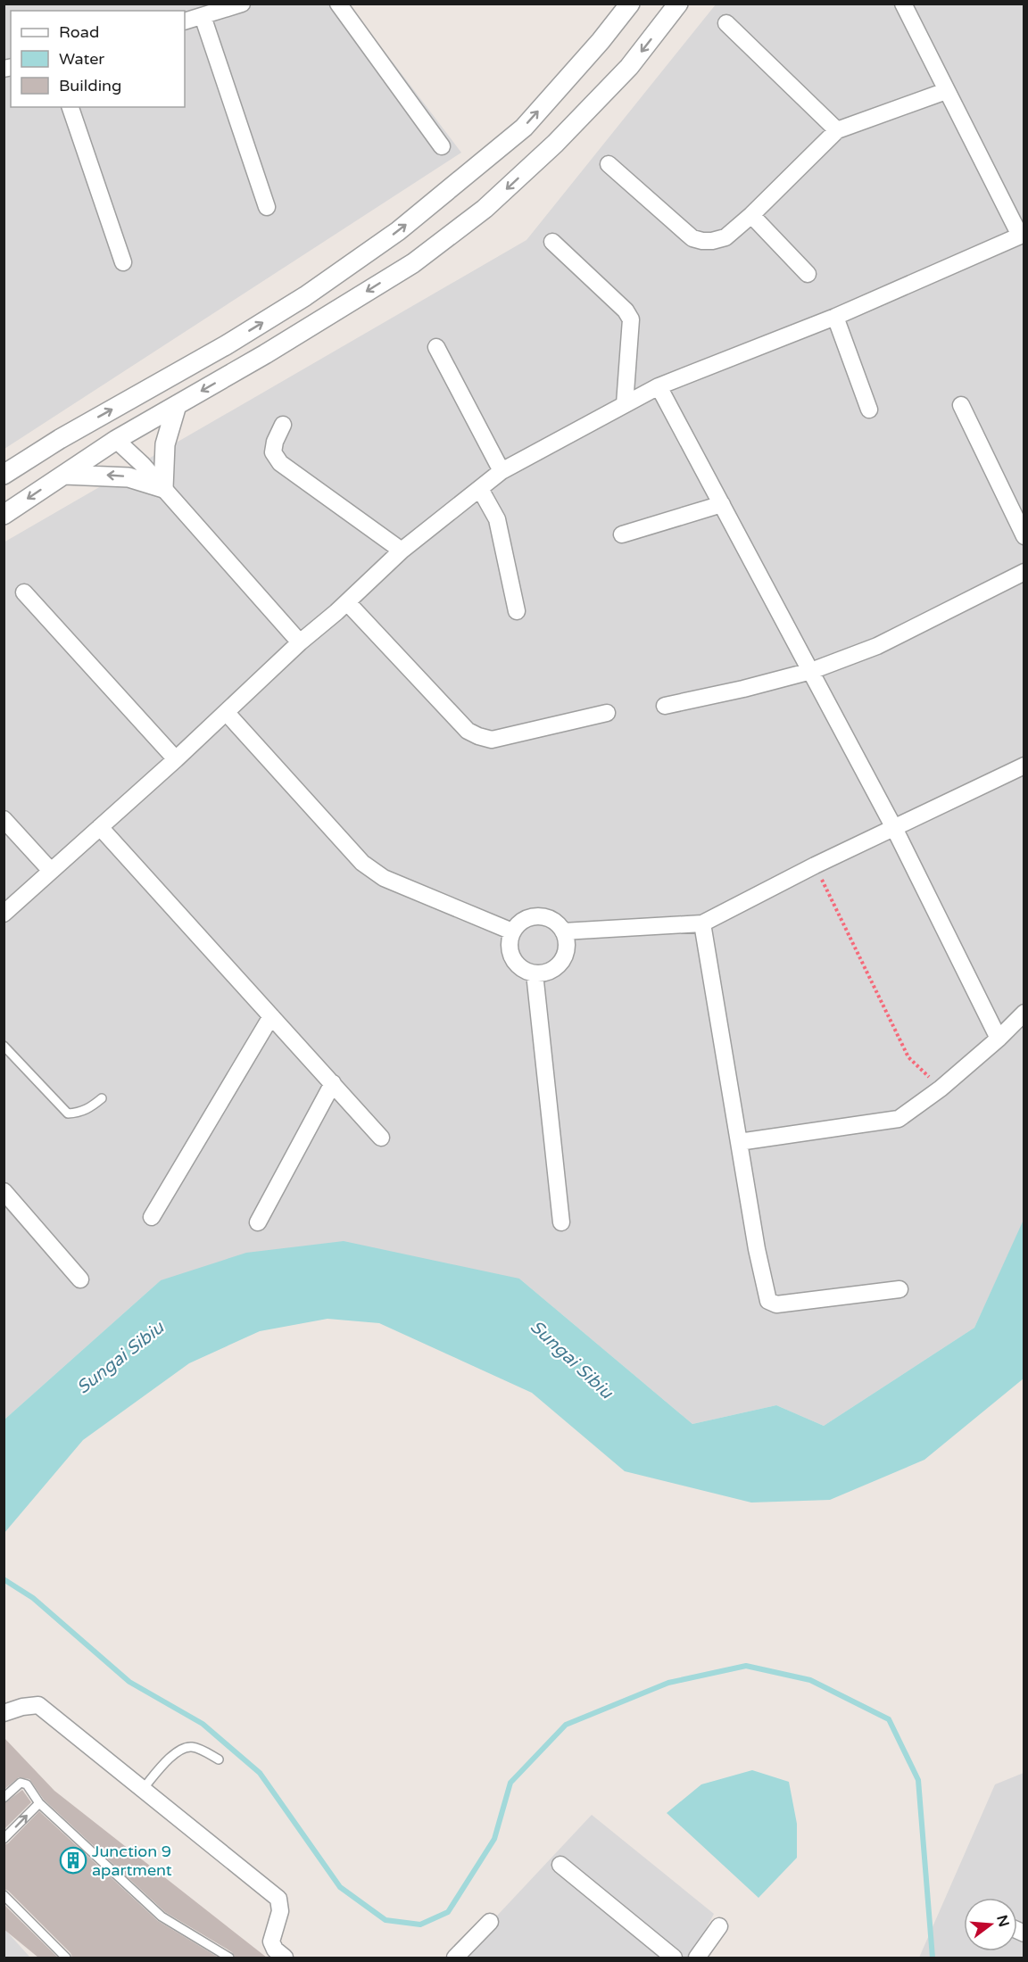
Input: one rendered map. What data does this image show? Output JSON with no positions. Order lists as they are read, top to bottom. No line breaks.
{"water":["Sungai Sibiu"],"places":{"building":["Junction 9 apartment"]},"legend":["Road","Water","Building"],"north":"right"}
